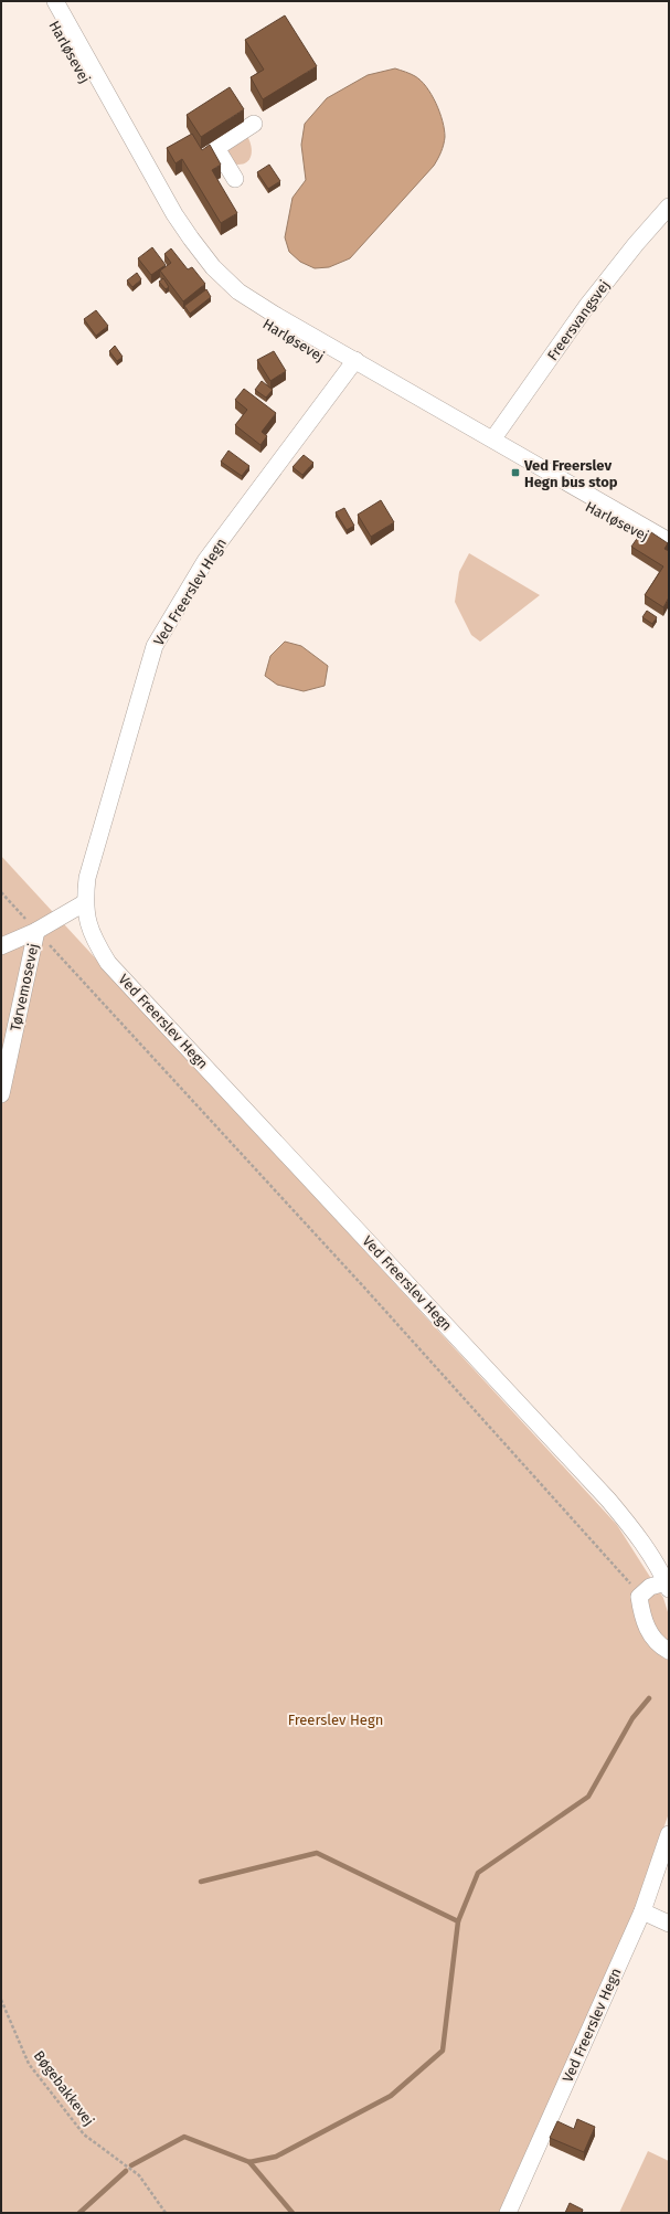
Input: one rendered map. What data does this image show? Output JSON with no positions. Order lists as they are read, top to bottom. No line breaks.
{"streets":{"street":["Harløsevej","Freersvangsvej","Ved Freerslev Hegn","Tørvemosevej"],"path":["Bøgebakkevej"]},"crossings":[["Harløsevej","Freersvangsvej"],["Harløsevej","Ved Freerslev Hegn"]],"parks":["Freerslev Hegn"],"places":{"transit":["Ved Freerslev Hegn bus stop"]}}
